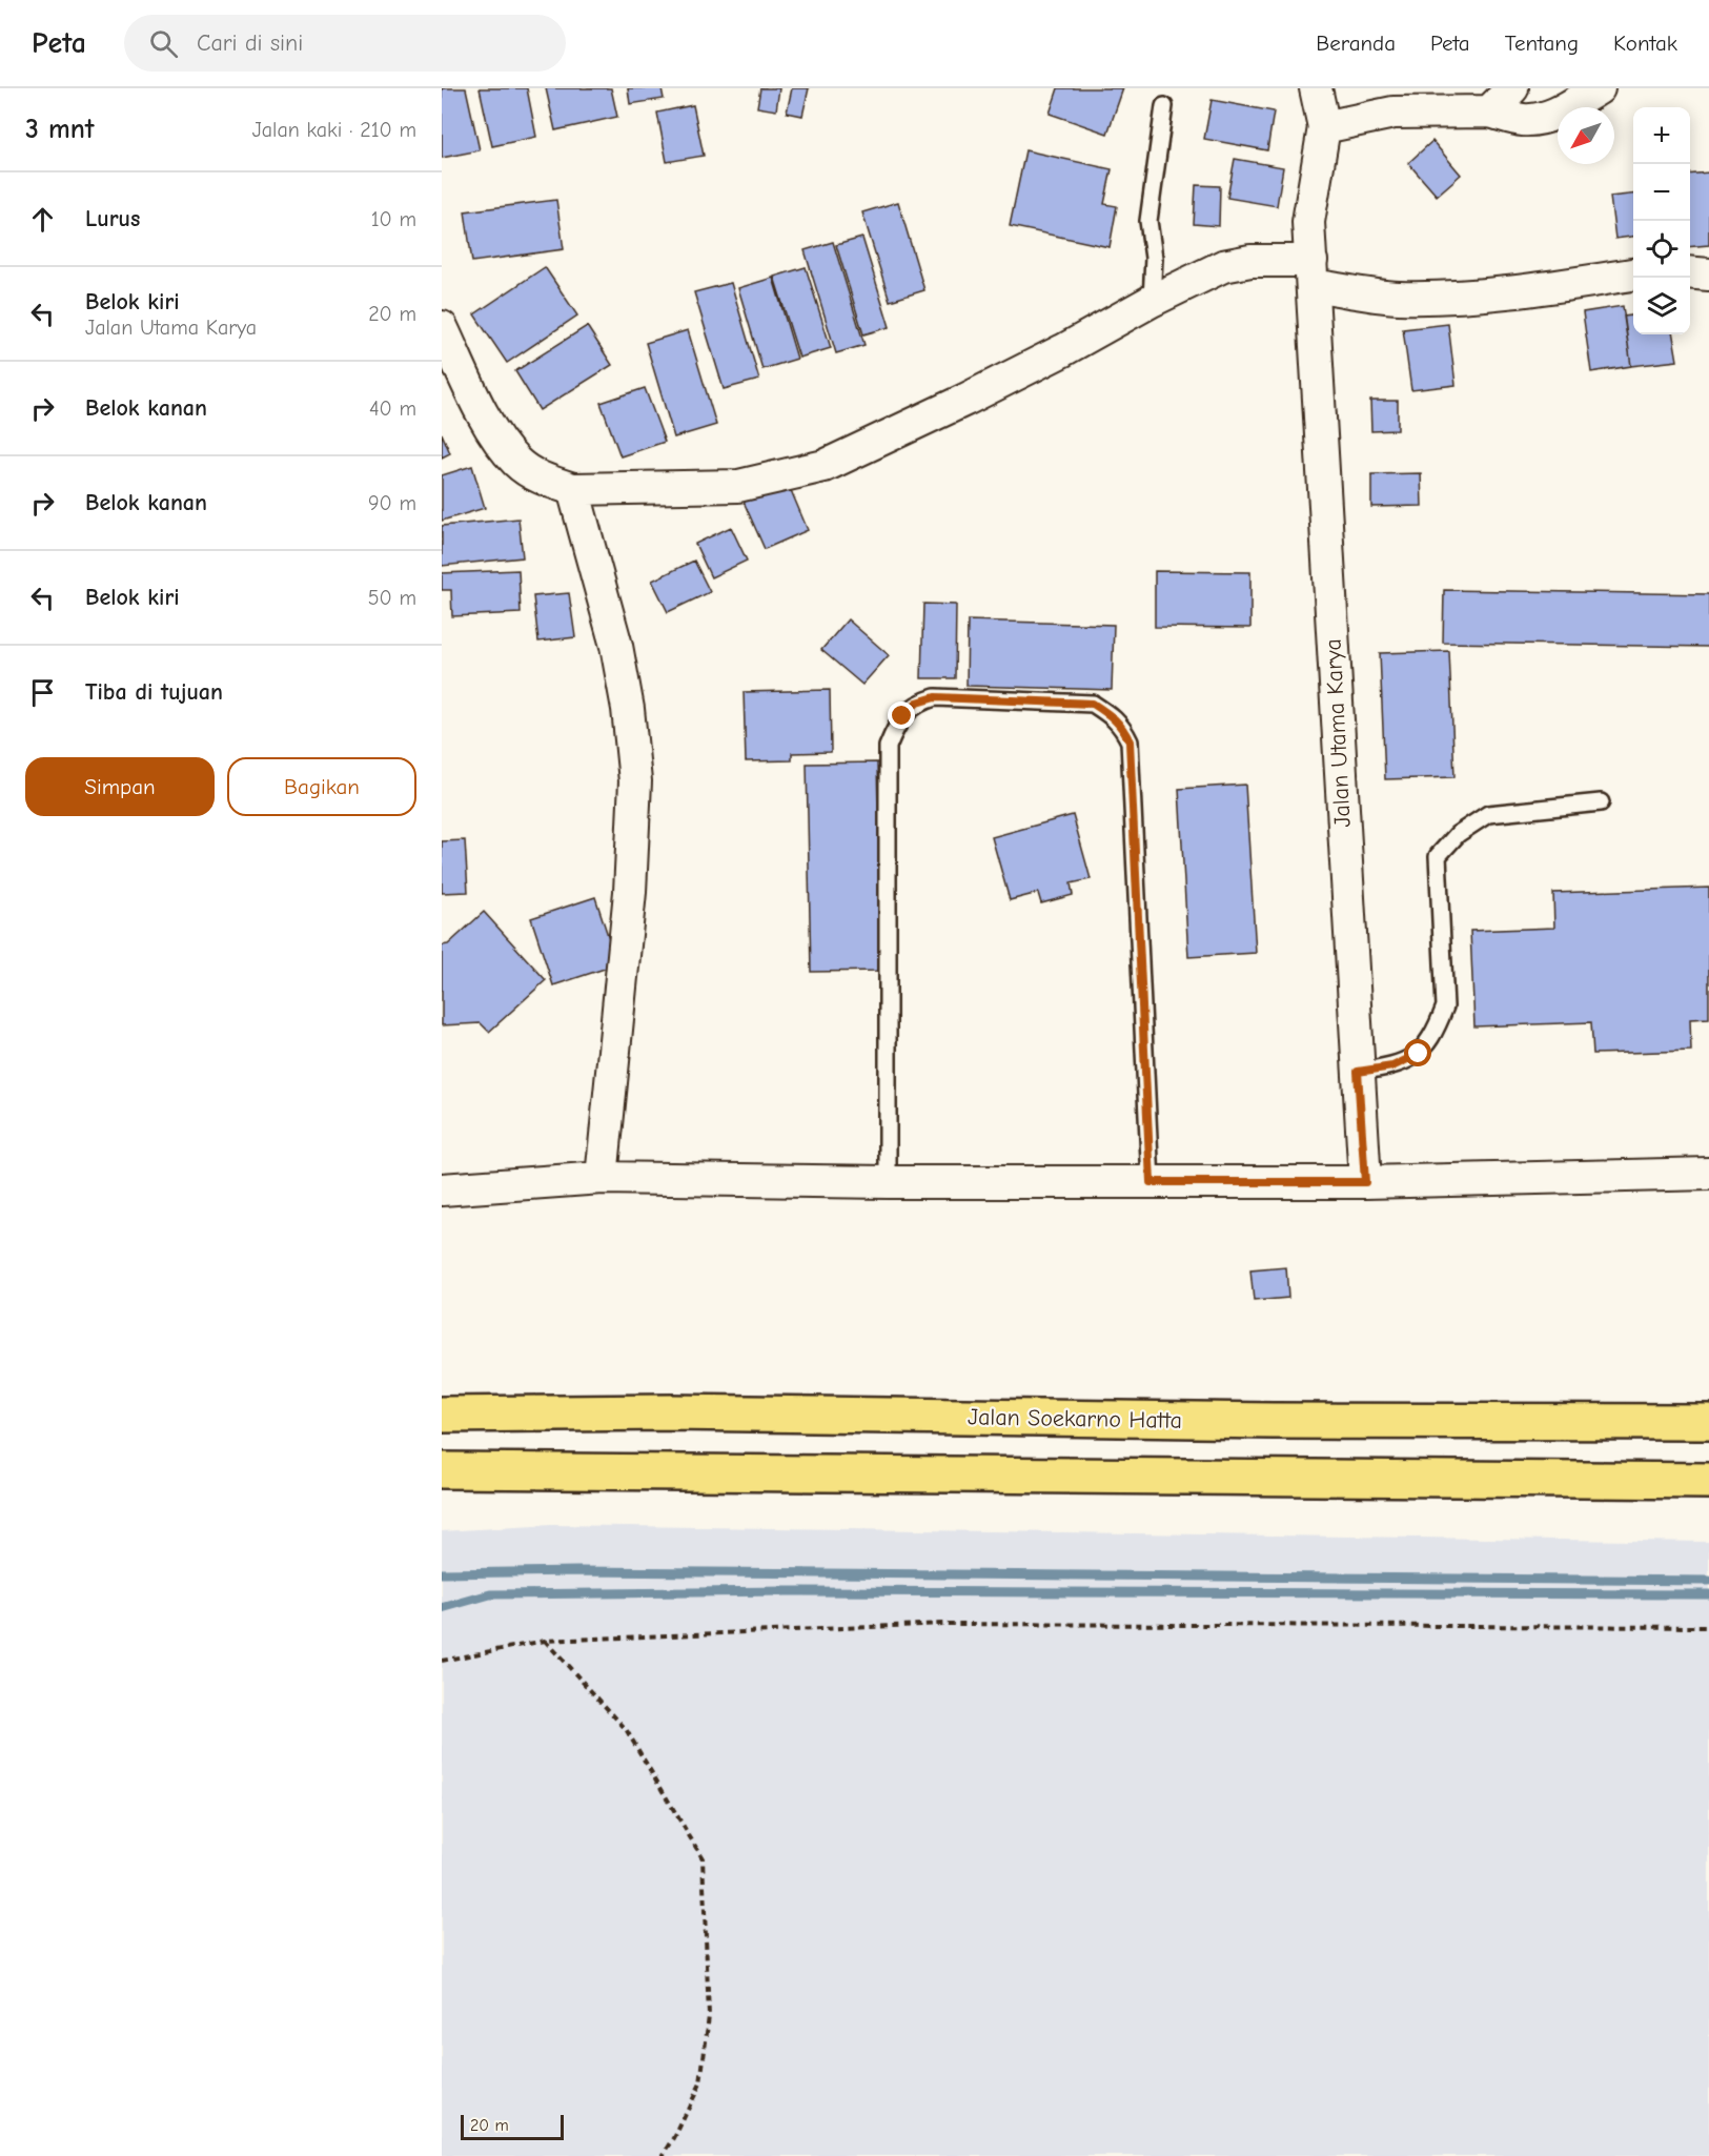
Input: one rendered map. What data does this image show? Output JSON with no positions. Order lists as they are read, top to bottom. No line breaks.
{"streets":{"highway":["Jalan Soekarno Hatta"],"street":["Jalan Utama Karya"]},"scale_bar":"20 m","north":"bottom left","page":{"header":"Peta","search":"Cari di sini","nav":["Beranda","Peta","Tentang","Kontak"],"heading":["3 mnt","Jalan kaki · 210 m"],"map_buttons":["+","−"],"list":[["Lurus","10 m"],["Belok kiri","Jalan Utama Karya","20 m"],["Belok kanan","40 m"],["Belok kanan","90 m"],["Belok kiri","50 m"],"Tiba di tujuan"],"buttons":["Simpan","Bagikan"],"scale":"20 m"}}
